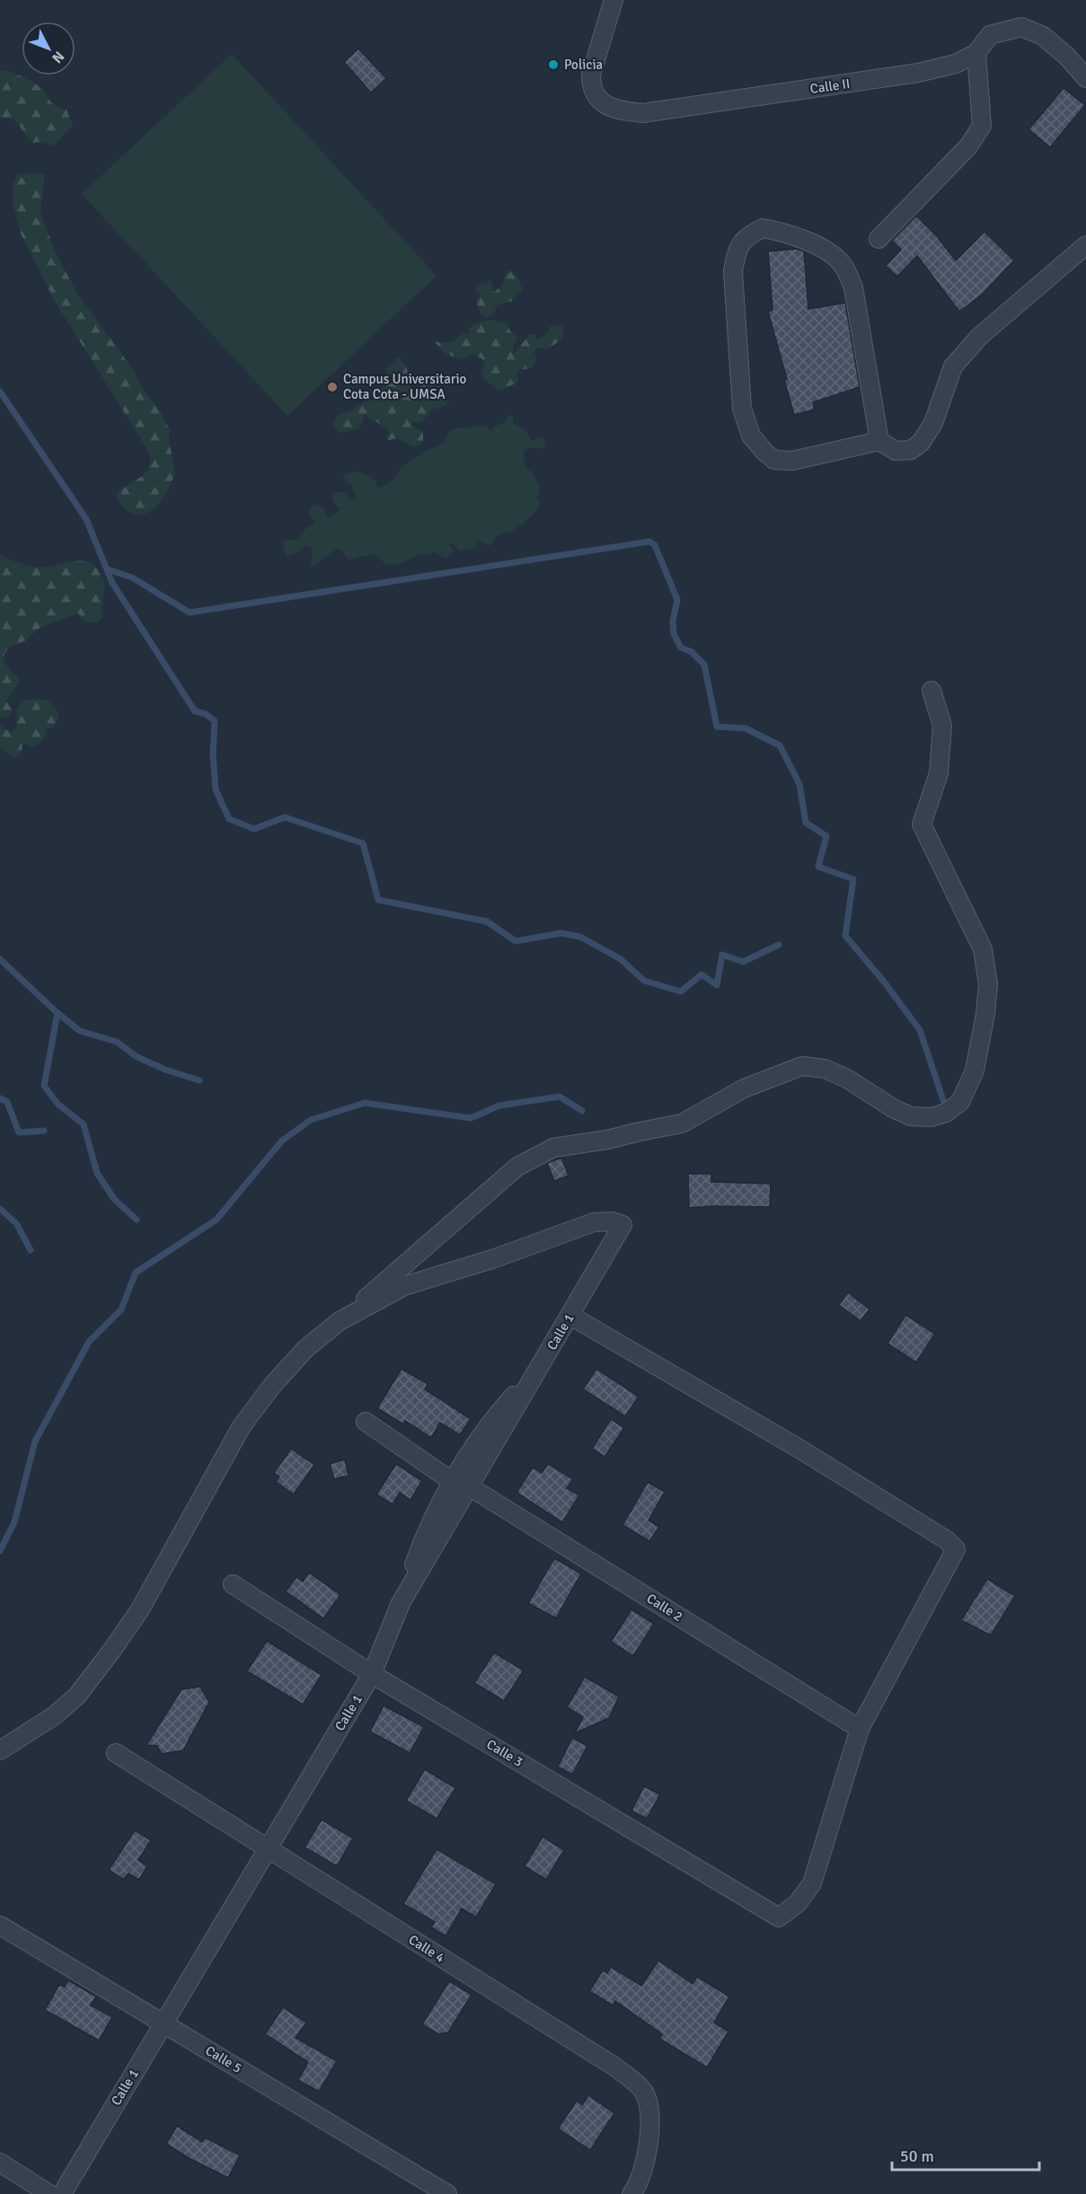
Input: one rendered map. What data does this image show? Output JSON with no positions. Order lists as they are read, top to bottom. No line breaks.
{"streets":{"street":["Calle II","Calle 1","Calle 2","Calle 3","Calle 4","Calle 5"]},"crossings":[["Calle 1","Calle 2"],["Calle 1","Calle 3"],["Calle 1","Calle 4"],["Calle 1","Calle 5"],["Calle 2","Calle 3"]],"places":["Policia","Campus Universitario Cota Cota - UMSA"],"scale_bar":"50 m","north":"bottom right"}
